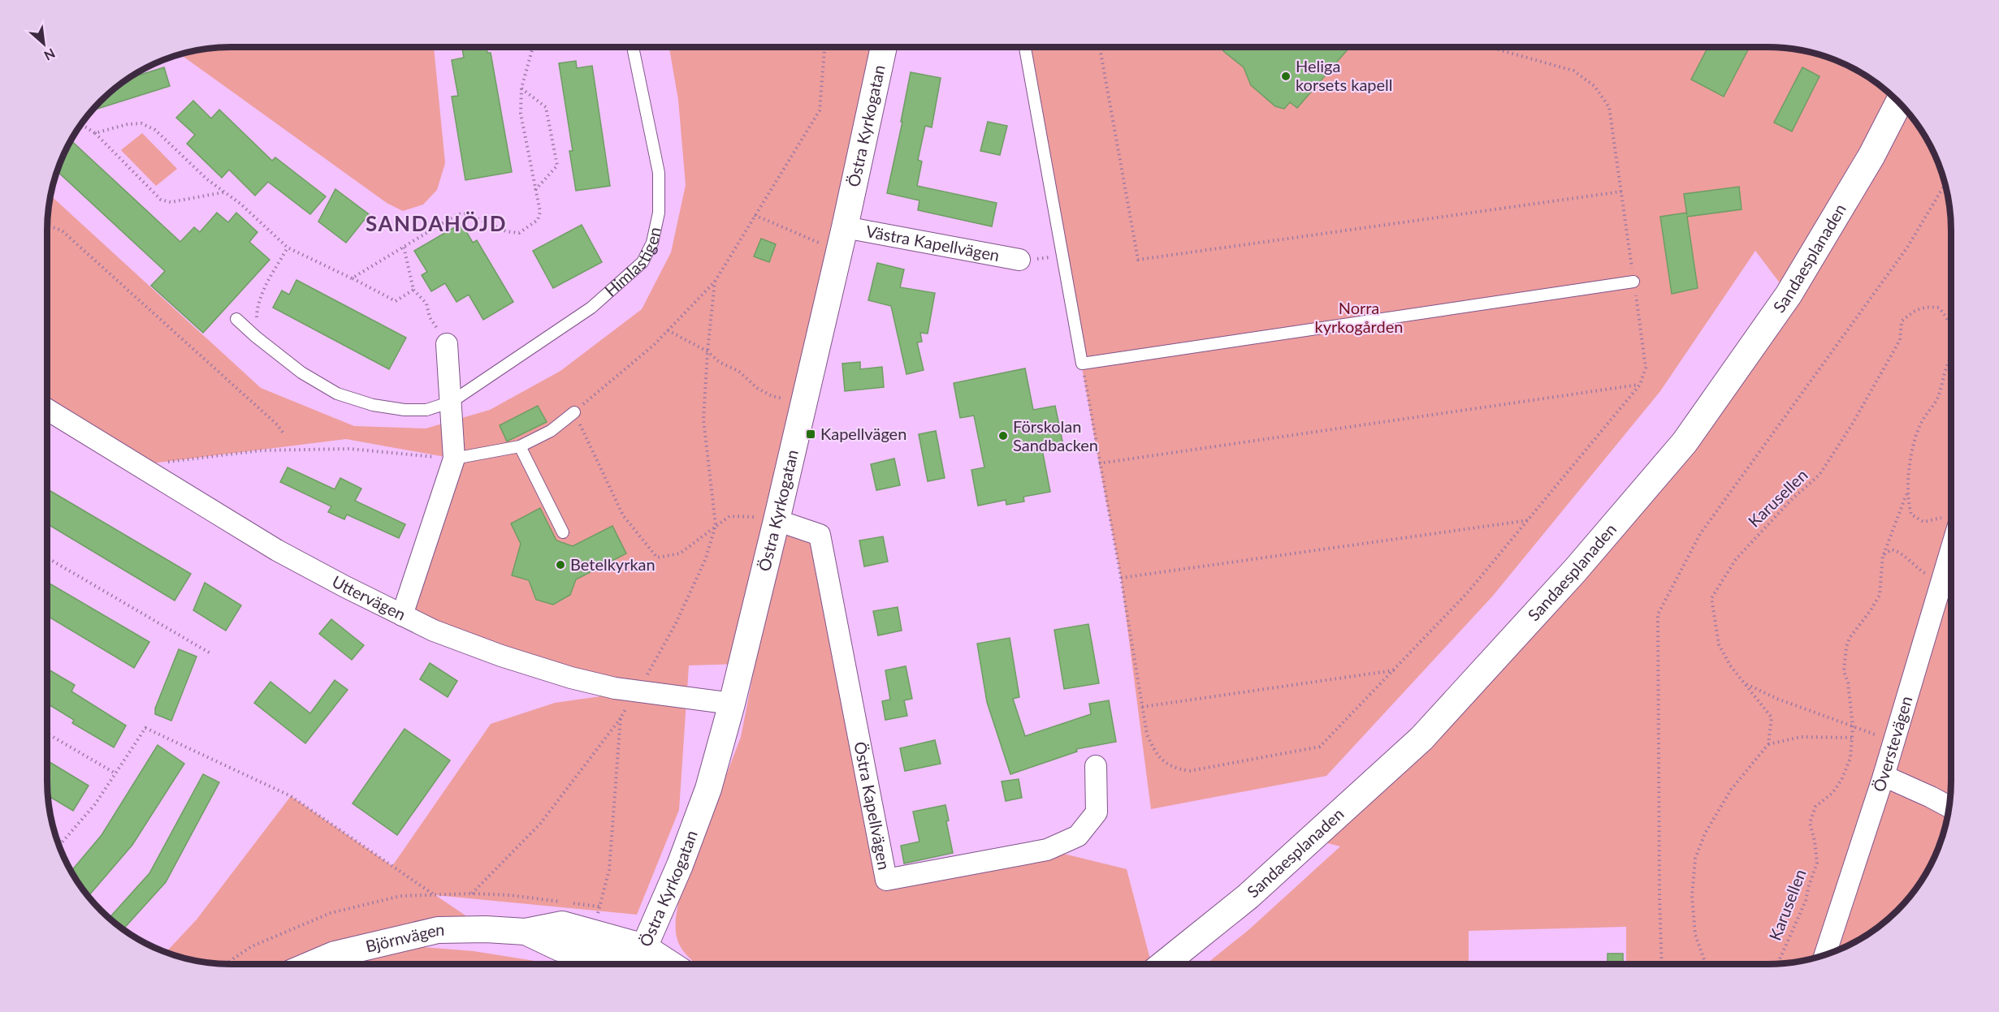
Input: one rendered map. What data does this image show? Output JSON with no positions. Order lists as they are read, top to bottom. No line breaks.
{"streets":{"main road":["Sandaesplanaden"],"street":["Östra Kyrkogatan","Västra Kapellvägen","Uttervägen","Överstevägen","Östra Kapellvägen","Björnvägen"],"lane":["Himlastigen"],"path":["Karusellen"]},"crossings":[["Östra Kyrkogatan","Västra Kapellvägen"],["Östra Kyrkogatan","Uttervägen"],["Östra Kyrkogatan","Östra Kapellvägen"],["Östra Kyrkogatan","Björnvägen"],["Karusellen","Överstevägen"]],"districts":["SANDAHÖJD"],"parks":["Norra kyrkogården"],"places":{"other":["Heliga korsets kapell","Förskolan Sandbacken","Betelkyrkan"],"transit":["Kapellvägen"]},"north":"bottom right"}
